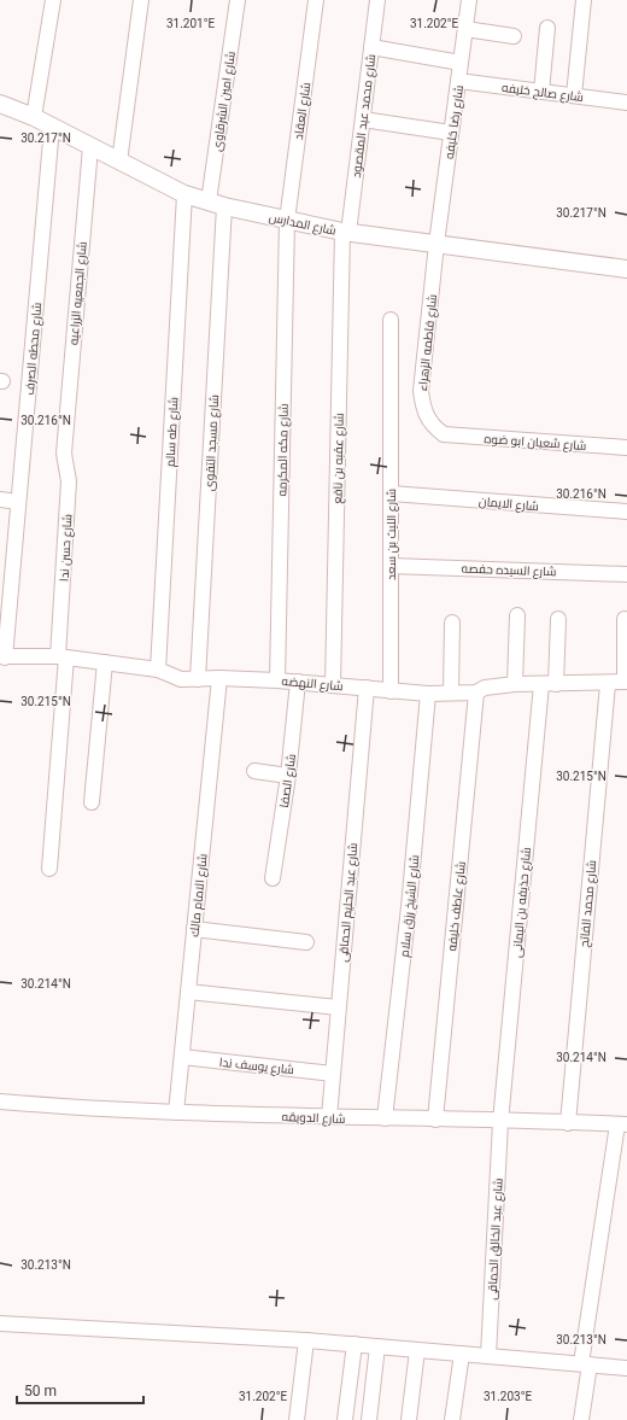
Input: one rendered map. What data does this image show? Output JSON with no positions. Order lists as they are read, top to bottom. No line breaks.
{"streets":{"street":["شارع صالح خليفه","شارع امين الشرقاوى","شارع العقاد","شارع محمد عبد المقصود","شارع رضا خليفه","شارع المدارس","شارع الجمعيه الزراعيه","شارع فاطمه الزهراء","شارع محطه الصرف","شارع طه سالم","شارع شعبان ابو ضوه","شارع مسجد التقوى","شارع مكه المكرمه","شارع عقبه بن نافع","شارع الايمان","شارع الليث بن سعد","شارع حسن ندا","شارع السيده حفصه","شارع النهضه","شارع الصفا","شارع الامام مالك","شارع عبد الحليم الحماقى","شارع حذيفه بن اليمانى","شارع محمد الفاتح","شارع الشيخ رزق سلام","شارع عاطف خليفه","شارع يوسف ندا","شارع الدويقه","شارع عبد الخالق الحماقى"]},"crossings":[["شارع صالح خليفه","شارع رضا خليفه"],["شارع امين الشرقاوى","شارع المدارس"],["شارع امين الشرقاوى","شارع مسجد التقوى"],["شارع العقاد","شارع المدارس"],["شارع العقاد","شارع مكه المكرمه"],["شارع محمد عبد المقصود","شارع المدارس"],["شارع محمد عبد المقصود","شارع عقبه بن نافع"],["شارع رضا خليفه","شارع المدارس"],["شارع رضا خليفه","شارع فاطمه الزهراء"],["شارع المدارس","شارع الجمعيه الزراعيه"],["شارع المدارس","شارع فاطمه الزهراء"],["شارع المدارس","شارع محطه الصرف"],["شارع المدارس","شارع طه سالم"],["شارع المدارس","شارع مسجد التقوى"],["شارع المدارس","شارع مكه المكرمه"],["شارع المدارس","شارع عقبه بن نافع"],["شارع الجمعيه الزراعيه","شارع حسن ندا"],["شارع فاطمه الزهراء","شارع شعبان ابو ضوه"],["شارع محطه الصرف","شارع النهضه"],["شارع طه سالم","شارع النهضه"],["شارع مسجد التقوى","شارع النهضه"],["شارع مكه المكرمه","شارع النهضه"],["شارع عقبه بن نافع","شارع النهضه"],["شارع الايمان","شارع الليث بن سعد"],["شارع الليث بن سعد","شارع السيده حفصه"],["شارع الليث بن سعد","شارع النهضه"],["شارع حسن ندا","شارع النهضه"],["شارع النهضه","شارع الصفا"],["شارع النهضه","شارع الامام مالك"],["شارع النهضه","شارع عبد الحليم الحماقى"],["شارع النهضه","شارع حذيفه بن اليمانى"],["شارع النهضه","شارع محمد الفاتح"],["شارع النهضه","شارع الشيخ رزق سلام"],["شارع النهضه","شارع عاطف خليفه"],["شارع الامام مالك","شارع يوسف ندا"],["شارع الامام مالك","شارع الدويقه"],["شارع عبد الحليم الحماقى","شارع يوسف ندا"],["شارع عبد الحليم الحماقى","شارع الدويقه"],["شارع حذيفه بن اليمانى","شارع الدويقه"],["شارع حذيفه بن اليمانى","شارع عبد الخالق الحماقى"],["شارع محمد الفاتح","شارع الدويقه"],["شارع الشيخ رزق سلام","شارع الدويقه"],["شارع عاطف خليفه","شارع الدويقه"],["شارع الدويقه","شارع عبد الخالق الحماقى"]],"scale_bar":"50 m","coordinates":["31.201°E","31.202°E","30.217°N","30.216°N","30.215°N","30.214°N","30.213°N","31.203°E"]}
